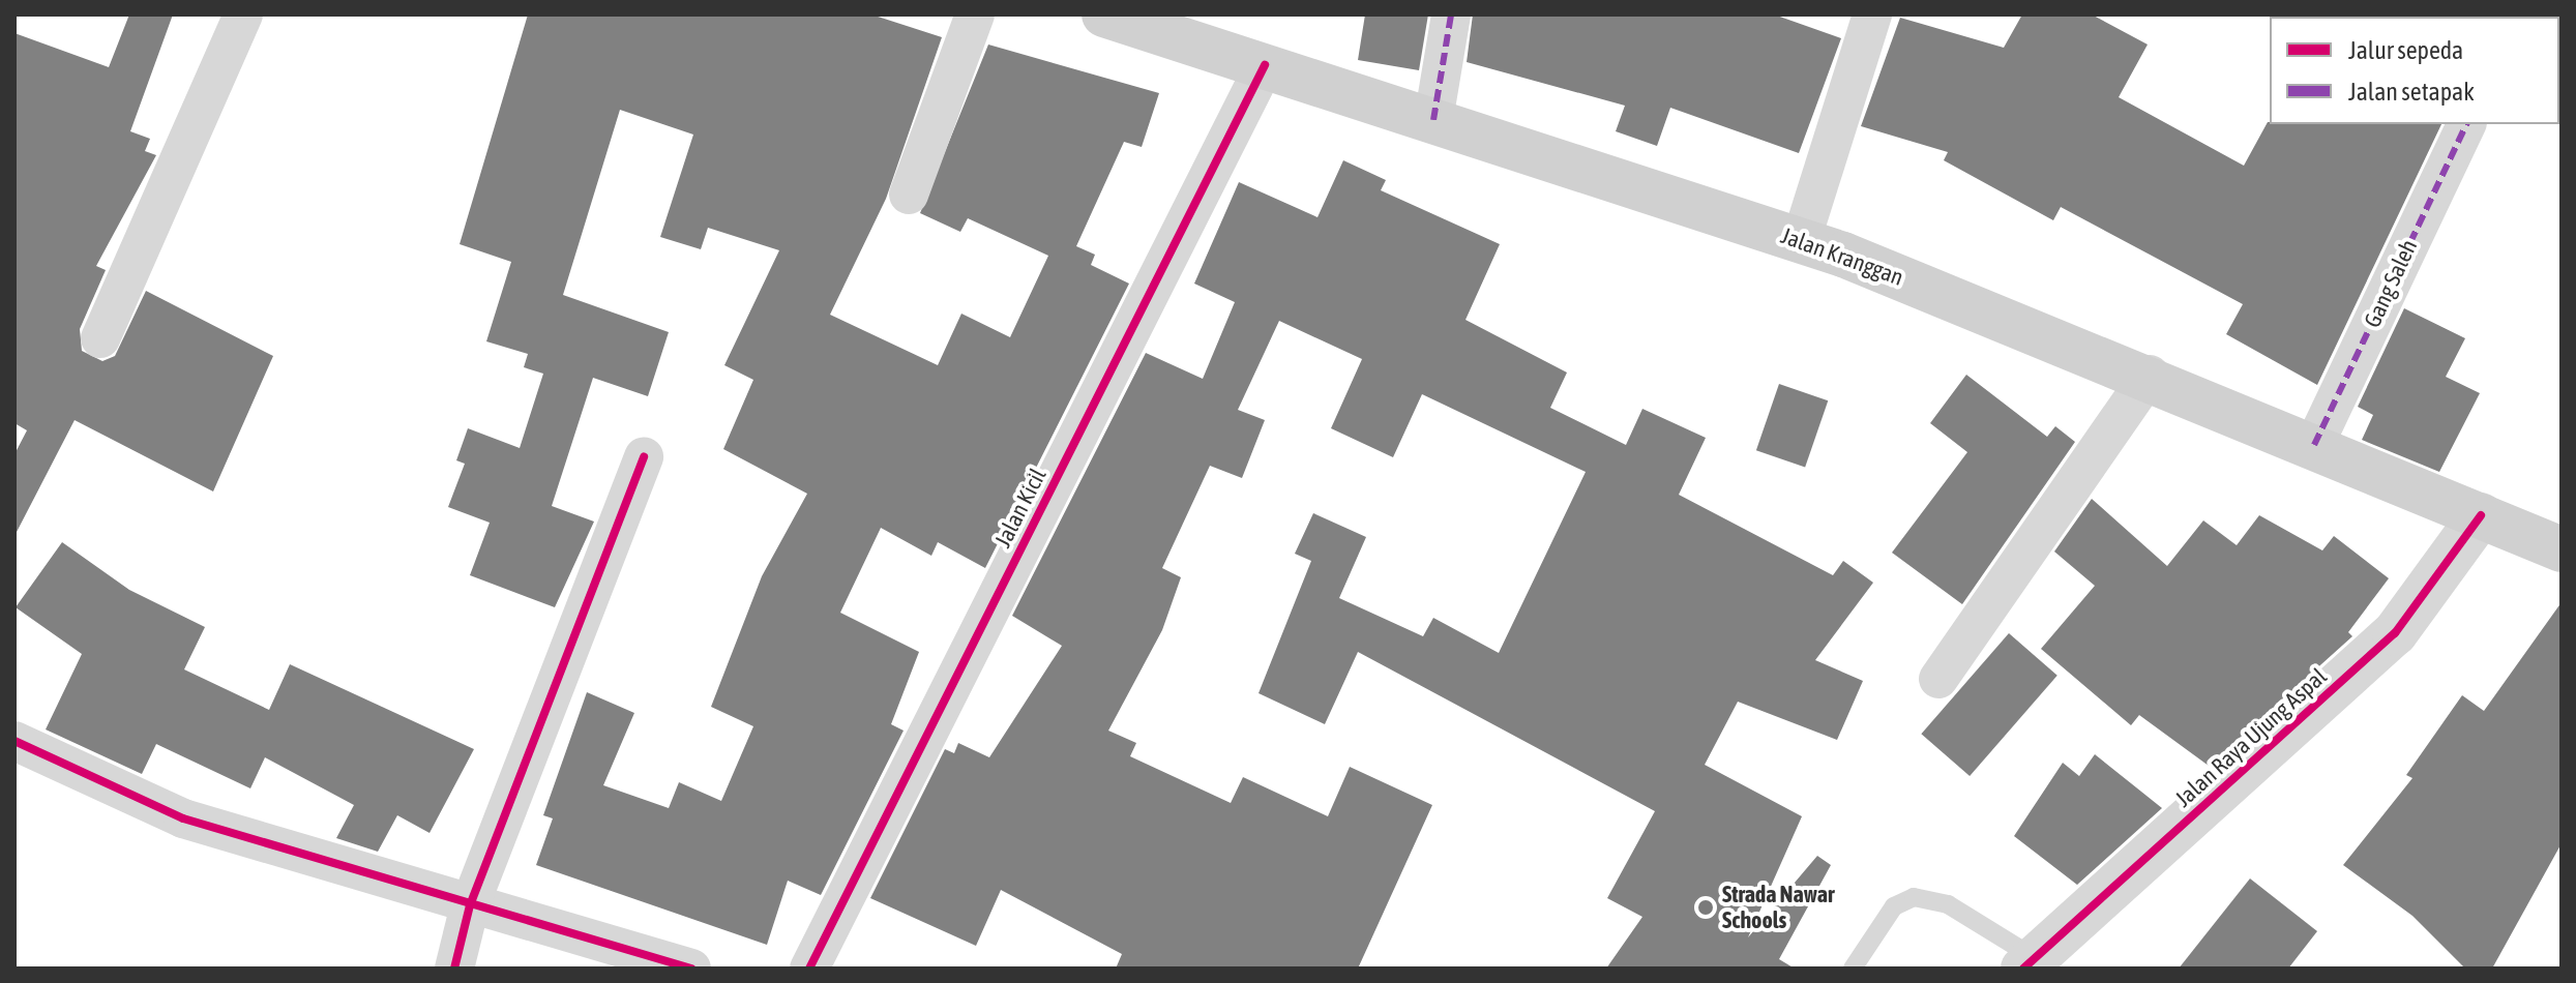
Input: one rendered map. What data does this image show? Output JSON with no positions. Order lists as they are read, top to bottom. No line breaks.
{"streets":{"main road":["Jalan Kranggan"],"street":["Gang Saleh","Jalan Kicil","Jalan Raya Ujung Aspal"]},"crossings":[["Jalan Kranggan","Gang Saleh"],["Jalan Kranggan","Jalan Kicil"],["Jalan Kranggan","Jalan Raya Ujung Aspal"]],"places":["Strada Nawar Schools"],"legend":["Jalur sepeda","Jalan setapak"]}
